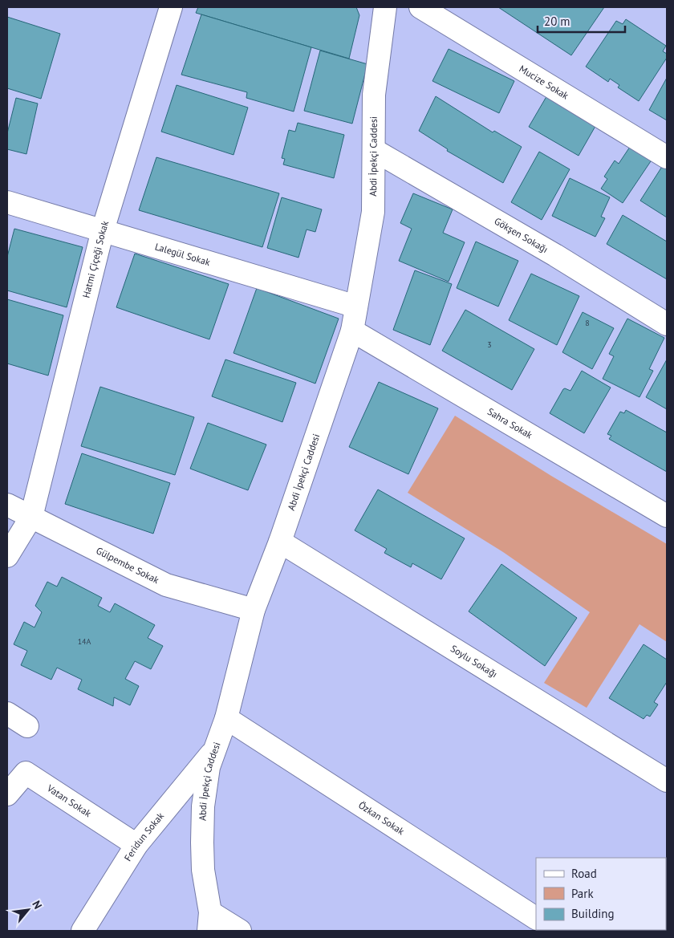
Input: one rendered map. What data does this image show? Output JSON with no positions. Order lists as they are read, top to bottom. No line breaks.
{"streets":{"street":["Mucize Sokak","Abdi İpekçi Caddesi","Gökşen Sokağı","Lalegül Sokak","Hatmi Çiçeği Sokak","Sahra Sokak","Gülpembe Sokak","Soylu Sokağı","Vatan Sokak","Özkan Sokak","Feridun Sokak"]},"crossings":[["Abdi İpekçi Caddesi","Gökşen Sokağı"],["Abdi İpekçi Caddesi","Lalegül Sokak"],["Abdi İpekçi Caddesi","Sahra Sokak"],["Abdi İpekçi Caddesi","Gülpembe Sokak"],["Abdi İpekçi Caddesi","Soylu Sokağı"],["Abdi İpekçi Caddesi","Özkan Sokak"],["Abdi İpekçi Caddesi","Feridun Sokak"],["Lalegül Sokak","Hatmi Çiçeği Sokak"],["Hatmi Çiçeği Sokak","Gülpembe Sokak"],["Vatan Sokak","Feridun Sokak"]],"house_numbers":["8","3","14A"],"legend":["Road","Park","Building"],"scale_bar":"20 m","north":"top right"}
